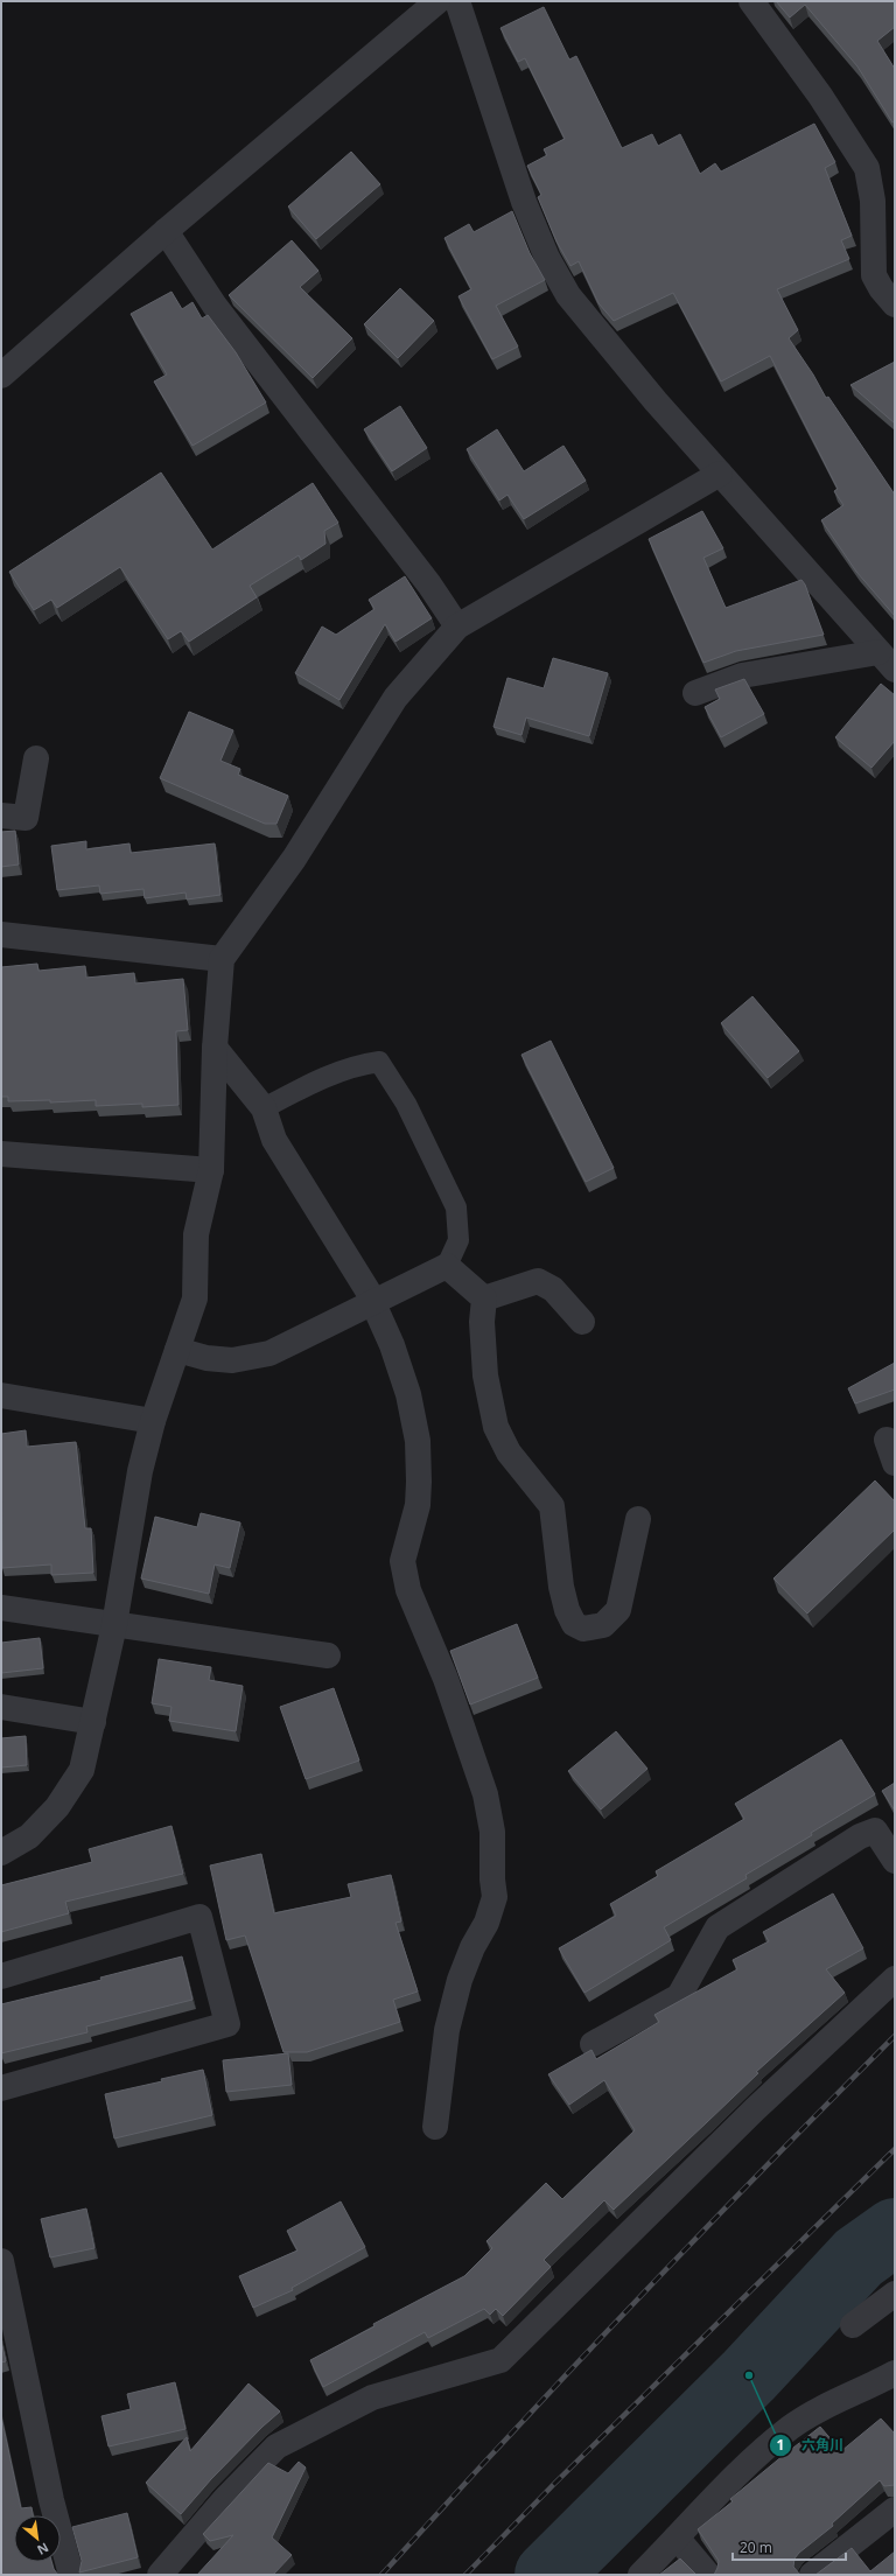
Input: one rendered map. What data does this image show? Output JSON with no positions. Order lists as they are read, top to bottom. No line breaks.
{"places":["六角川"],"scale_bar":"20 m","north":"bottom right"}
